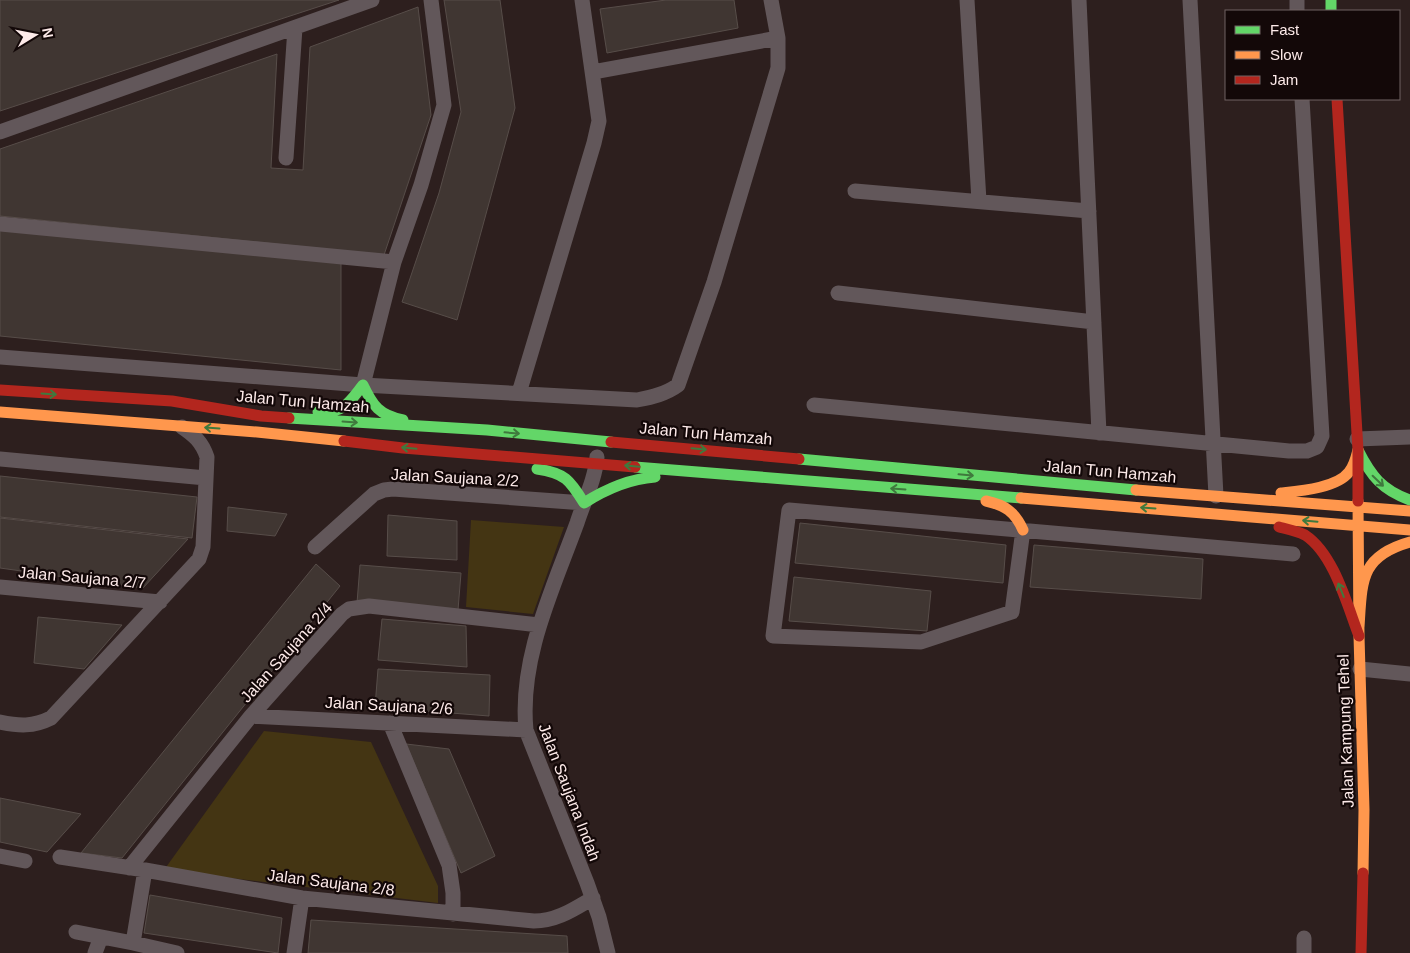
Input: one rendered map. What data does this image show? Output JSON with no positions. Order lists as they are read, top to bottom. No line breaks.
{"streets":{"main road":["Jalan Tun Hamzah","Jalan Kampung Tehel"],"street":["Jalan Saujana 2/2","Jalan Saujana 2/7","Jalan Saujana 2/4","Jalan Saujana 2/6","Jalan Saujana Indah","Jalan Saujana 2/8"]},"crossings":[["Jalan Tun Hamzah","Jalan Kampung Tehel"],["Jalan Tun Hamzah","Jalan Saujana Indah"],["Jalan Saujana 2/2","Jalan Saujana Indah"],["Jalan Saujana 2/4","Jalan Saujana 2/6"],["Jalan Saujana 2/4","Jalan Saujana Indah"],["Jalan Saujana 2/4","Jalan Saujana 2/8"],["Jalan Saujana 2/6","Jalan Saujana Indah"],["Jalan Saujana Indah","Jalan Saujana 2/8"]],"legend":["Fast","Slow","Jam"],"north":"right"}
